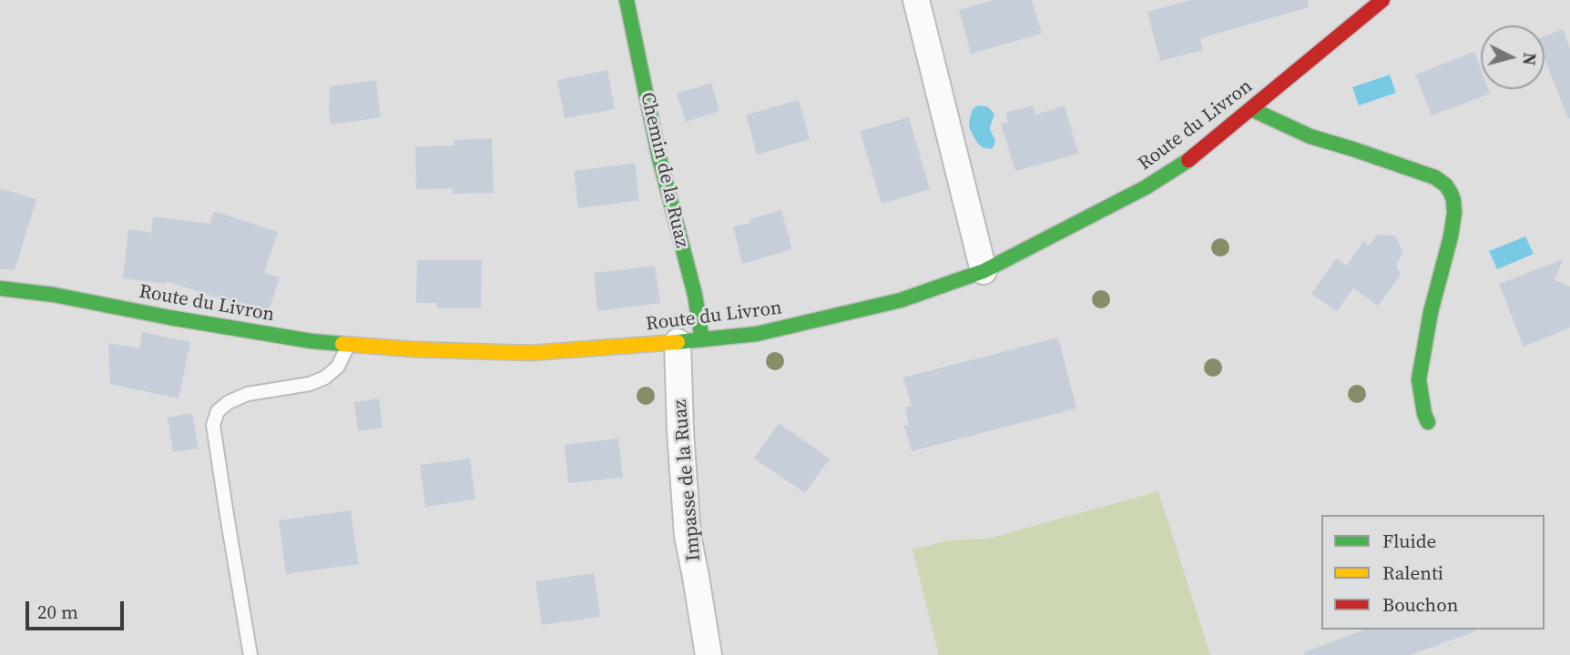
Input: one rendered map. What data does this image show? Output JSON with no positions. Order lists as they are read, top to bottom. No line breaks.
{"streets":{"street":["Route du Livron","Chemin de la Ruaz","Impasse de la Ruaz"]},"crossings":[["Route du Livron","Chemin de la Ruaz"],["Route du Livron","Impasse de la Ruaz"]],"legend":["Fluide","Ralenti","Bouchon"],"scale_bar":"20 m","north":"right"}
